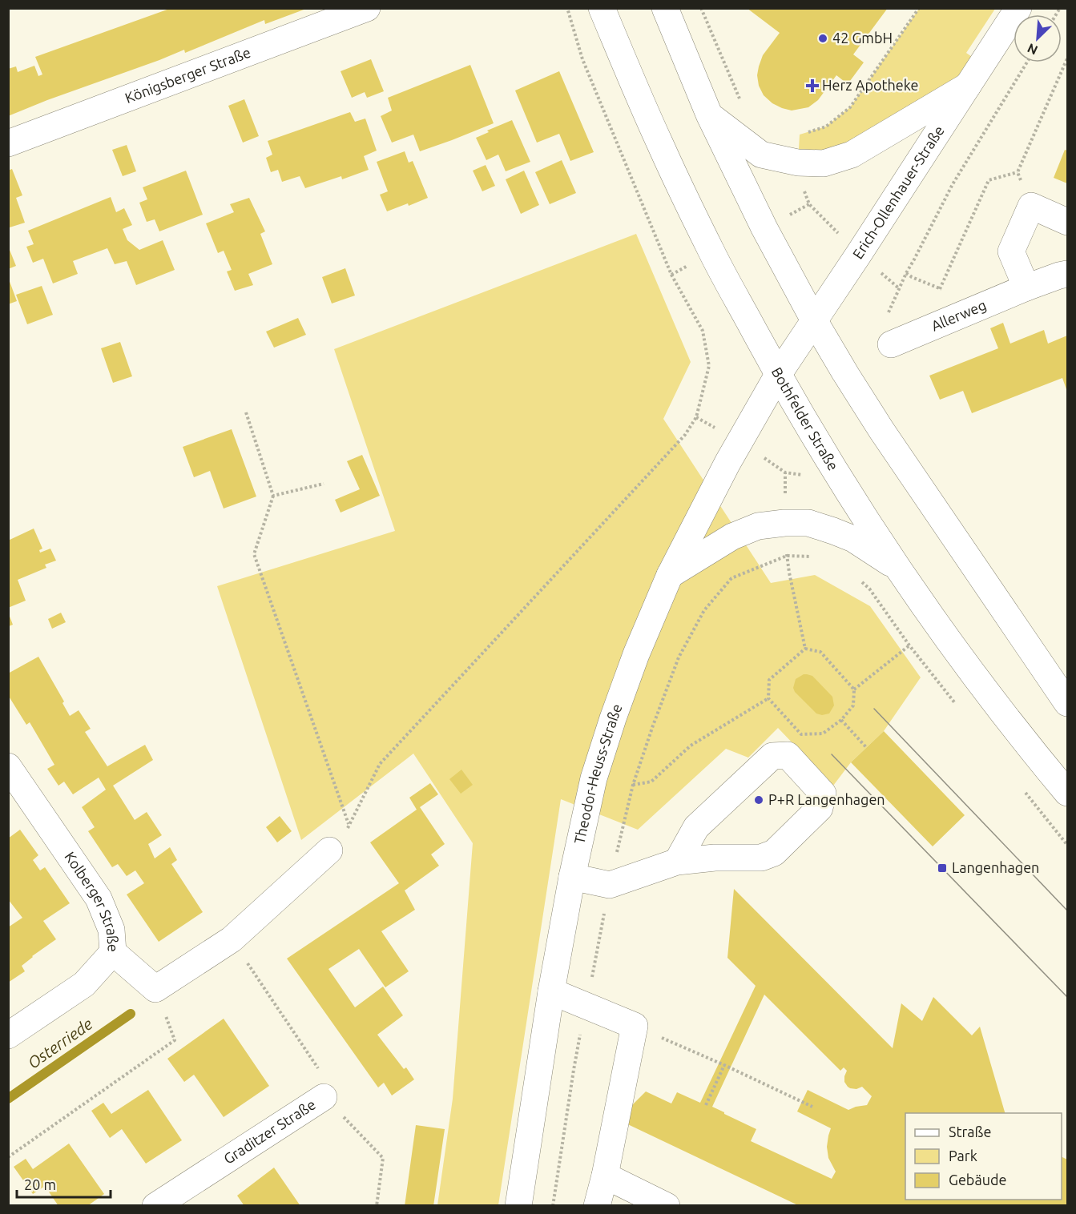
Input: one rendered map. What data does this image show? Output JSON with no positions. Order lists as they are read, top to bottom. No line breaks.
{"streets":{"street":["Königsberger Straße","Erich-Ollenhauer-Straße","Allerweg","Bothfelder Straße","Theodor-Heuss-Straße","Kolberger Straße","Graditzer Straße"]},"crossings":[["Erich-Ollenhauer-Straße","Bothfelder Straße"],["Erich-Ollenhauer-Straße","Theodor-Heuss-Straße"],["Bothfelder Straße","Theodor-Heuss-Straße"]],"water":["Osterriede"],"places":{"other":["42 GmbH","P+R Langenhagen"],"health":["Herz Apotheke"],"transit":["Langenhagen"]},"legend":["Straße","Park","Gebäude"],"scale_bar":"20 m","north":"bottom left"}
